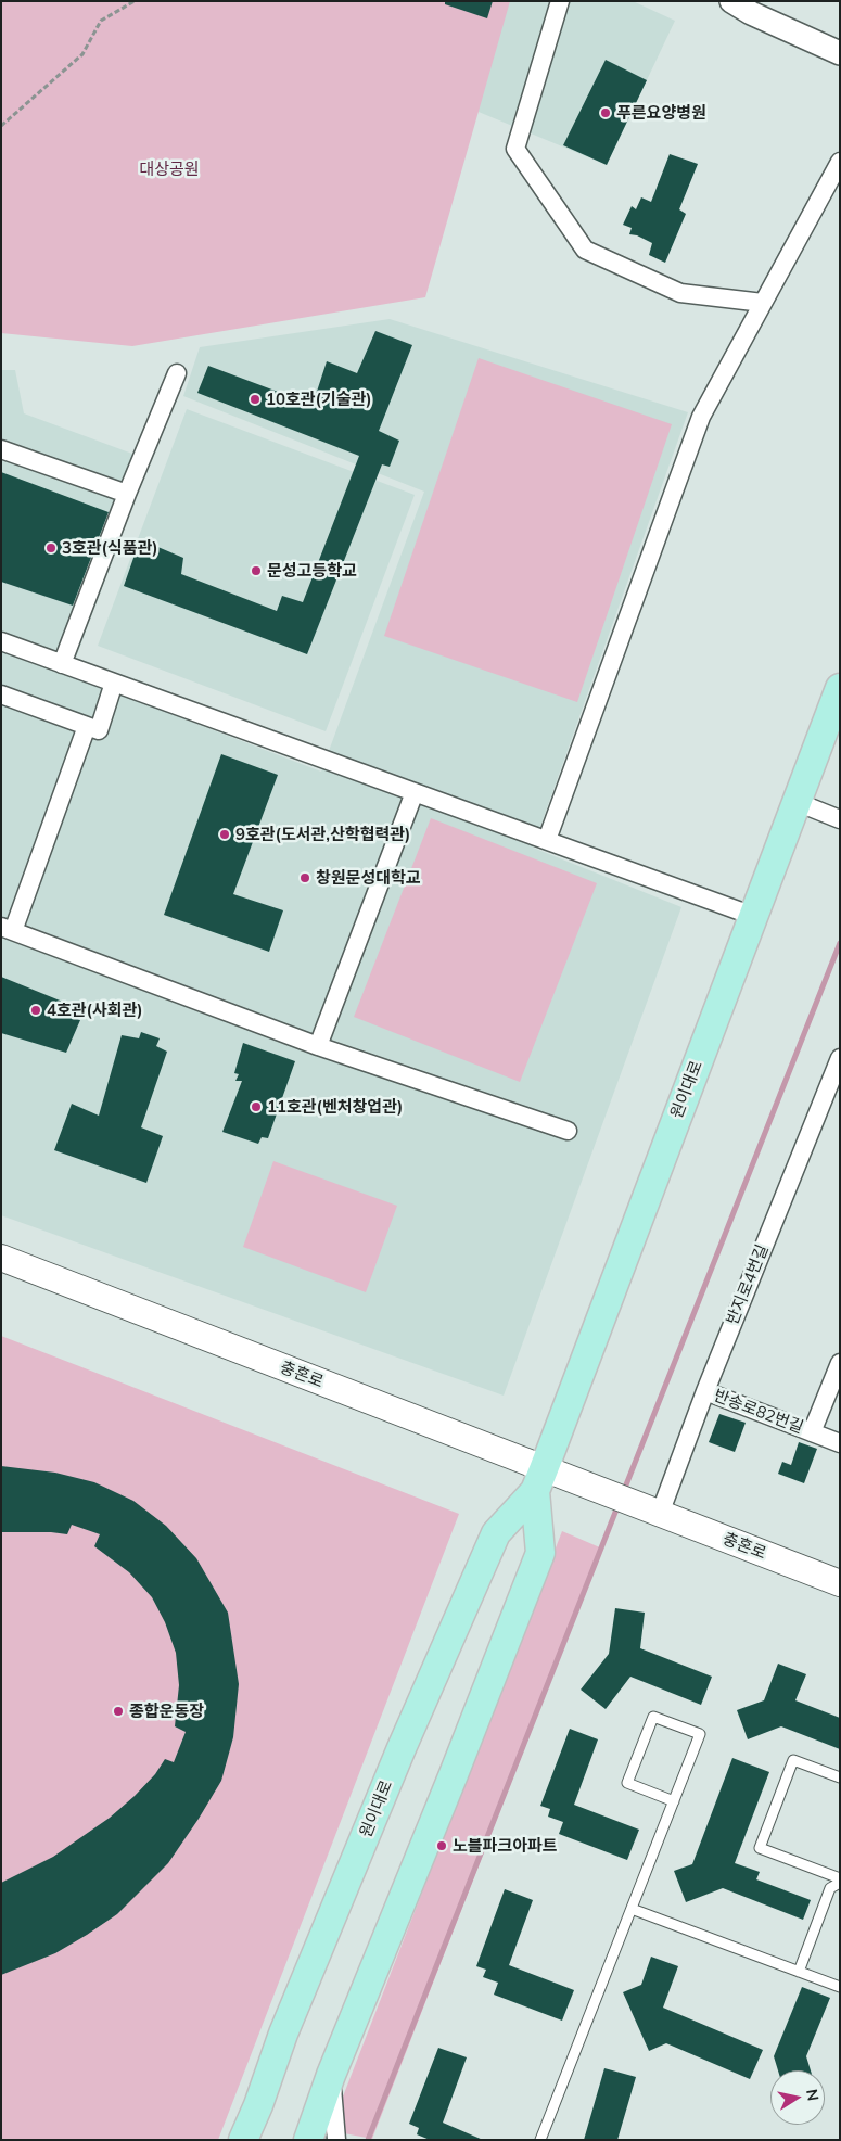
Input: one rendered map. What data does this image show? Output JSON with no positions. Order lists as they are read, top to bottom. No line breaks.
{"streets":{"main road":["원이대로","충혼로"],"street":["반지로4번길","반송로82번길"]},"crossings":[["원이대로","충혼로"],["반지로4번길","충혼로"],["반지로4번길","반송로82번길"]],"parks":["대상공원"],"places":["푸른요양병원","10호관(기술관)","3호관(식품관)","문성고등학교","9호관(도서관,산학협력관)","창원문성대학교","4호관(사회관)","11호관(벤처창업관)","종합운동장","노블파크아파트"],"north":"right"}
